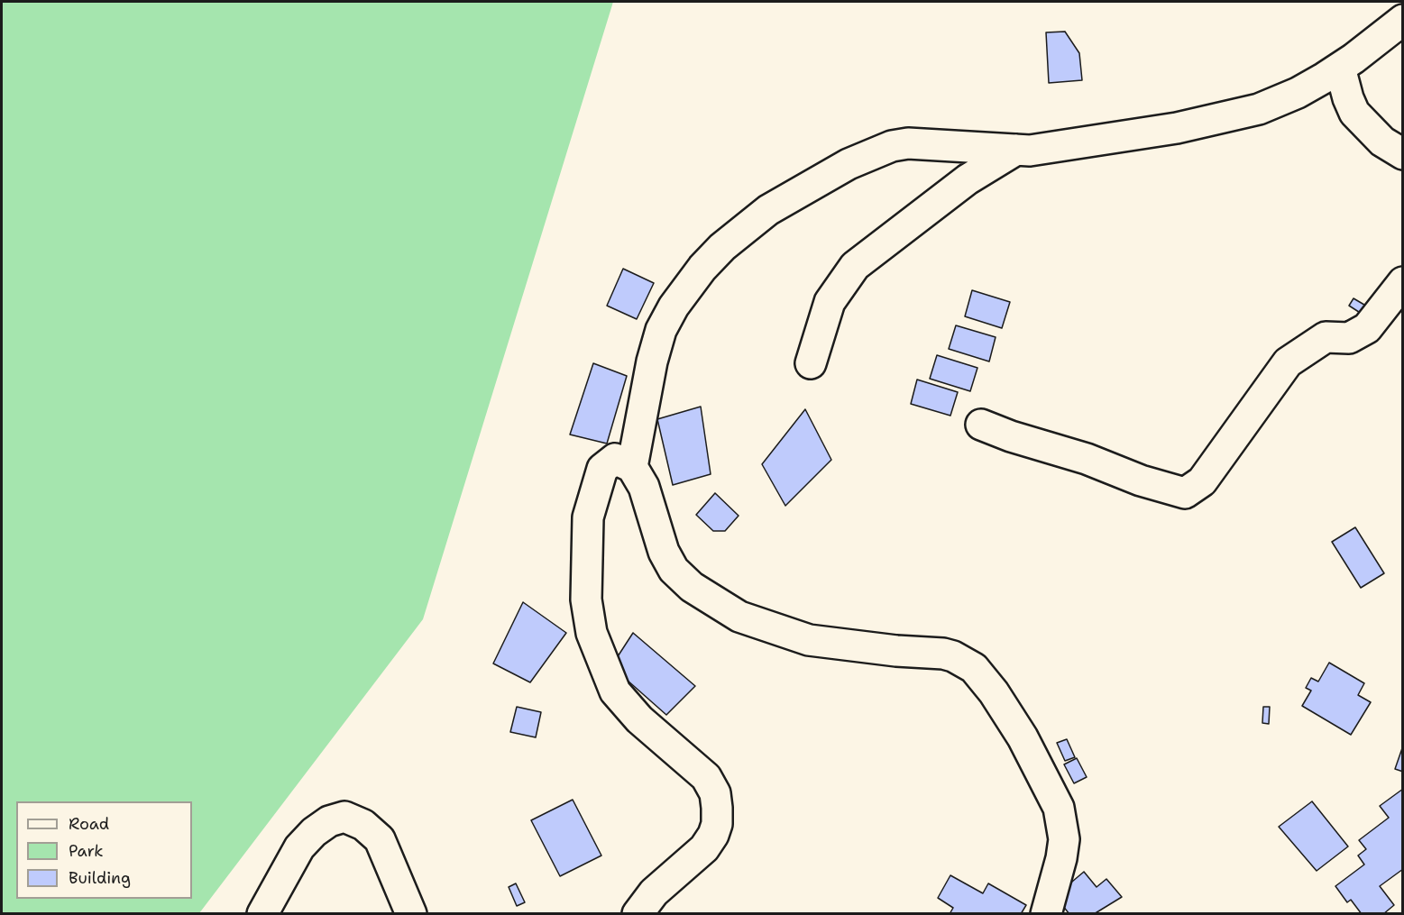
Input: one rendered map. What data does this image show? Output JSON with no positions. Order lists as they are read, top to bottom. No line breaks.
{"legend":["Road","Park","Building"]}
